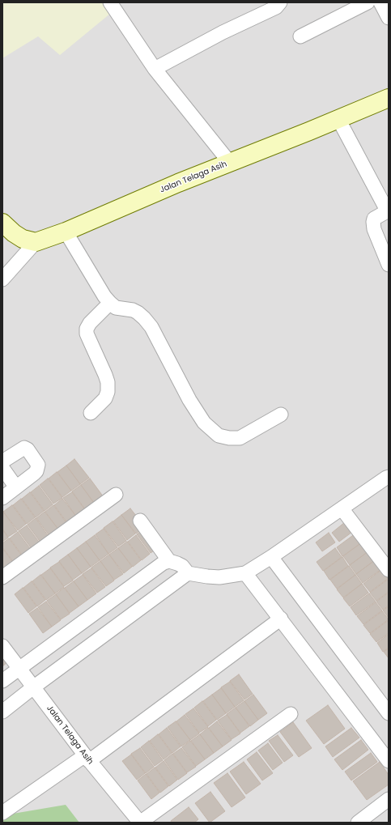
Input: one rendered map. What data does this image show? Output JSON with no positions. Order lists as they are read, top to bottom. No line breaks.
{"streets":{"street":["Jalan Telaga Asih"]}}
